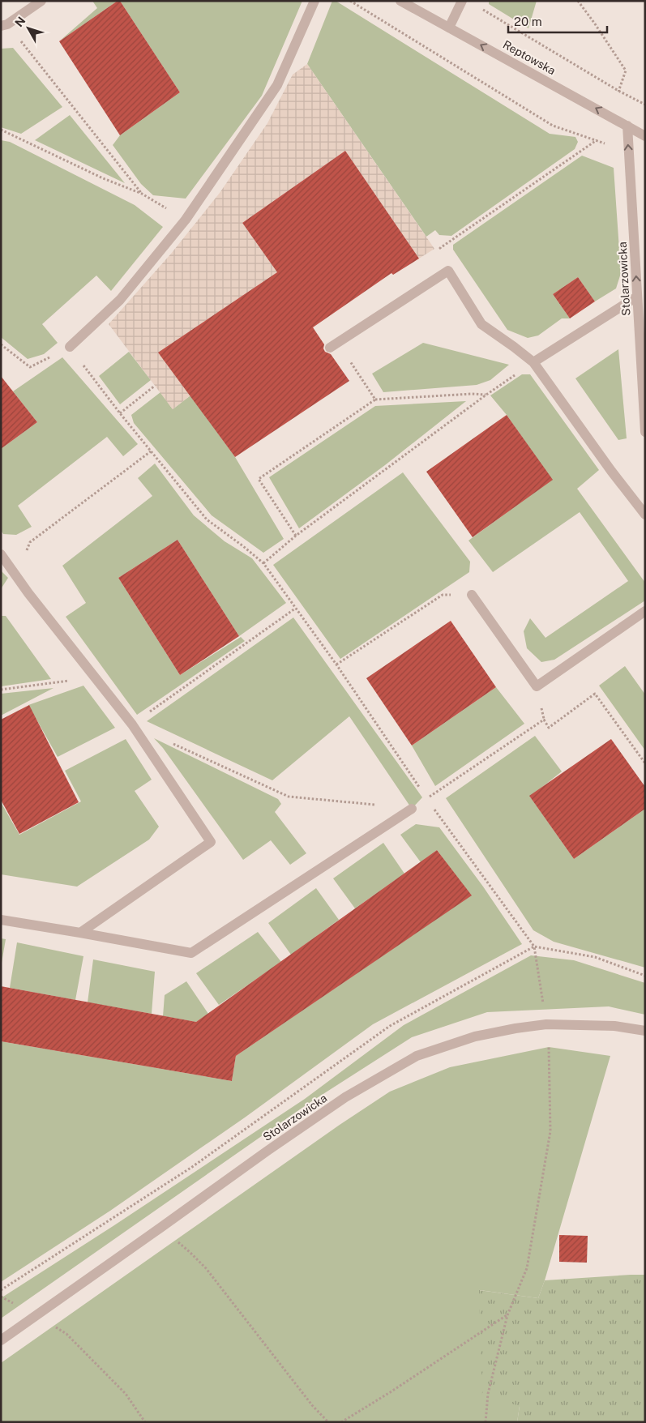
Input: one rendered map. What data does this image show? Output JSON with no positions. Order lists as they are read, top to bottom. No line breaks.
{"streets":{"street":["Reptowska","Stolarzowicka"]},"crossings":[["Reptowska","Stolarzowicka"]],"one_way":["Reptowska"],"scale_bar":"20 m","north":"top left"}
